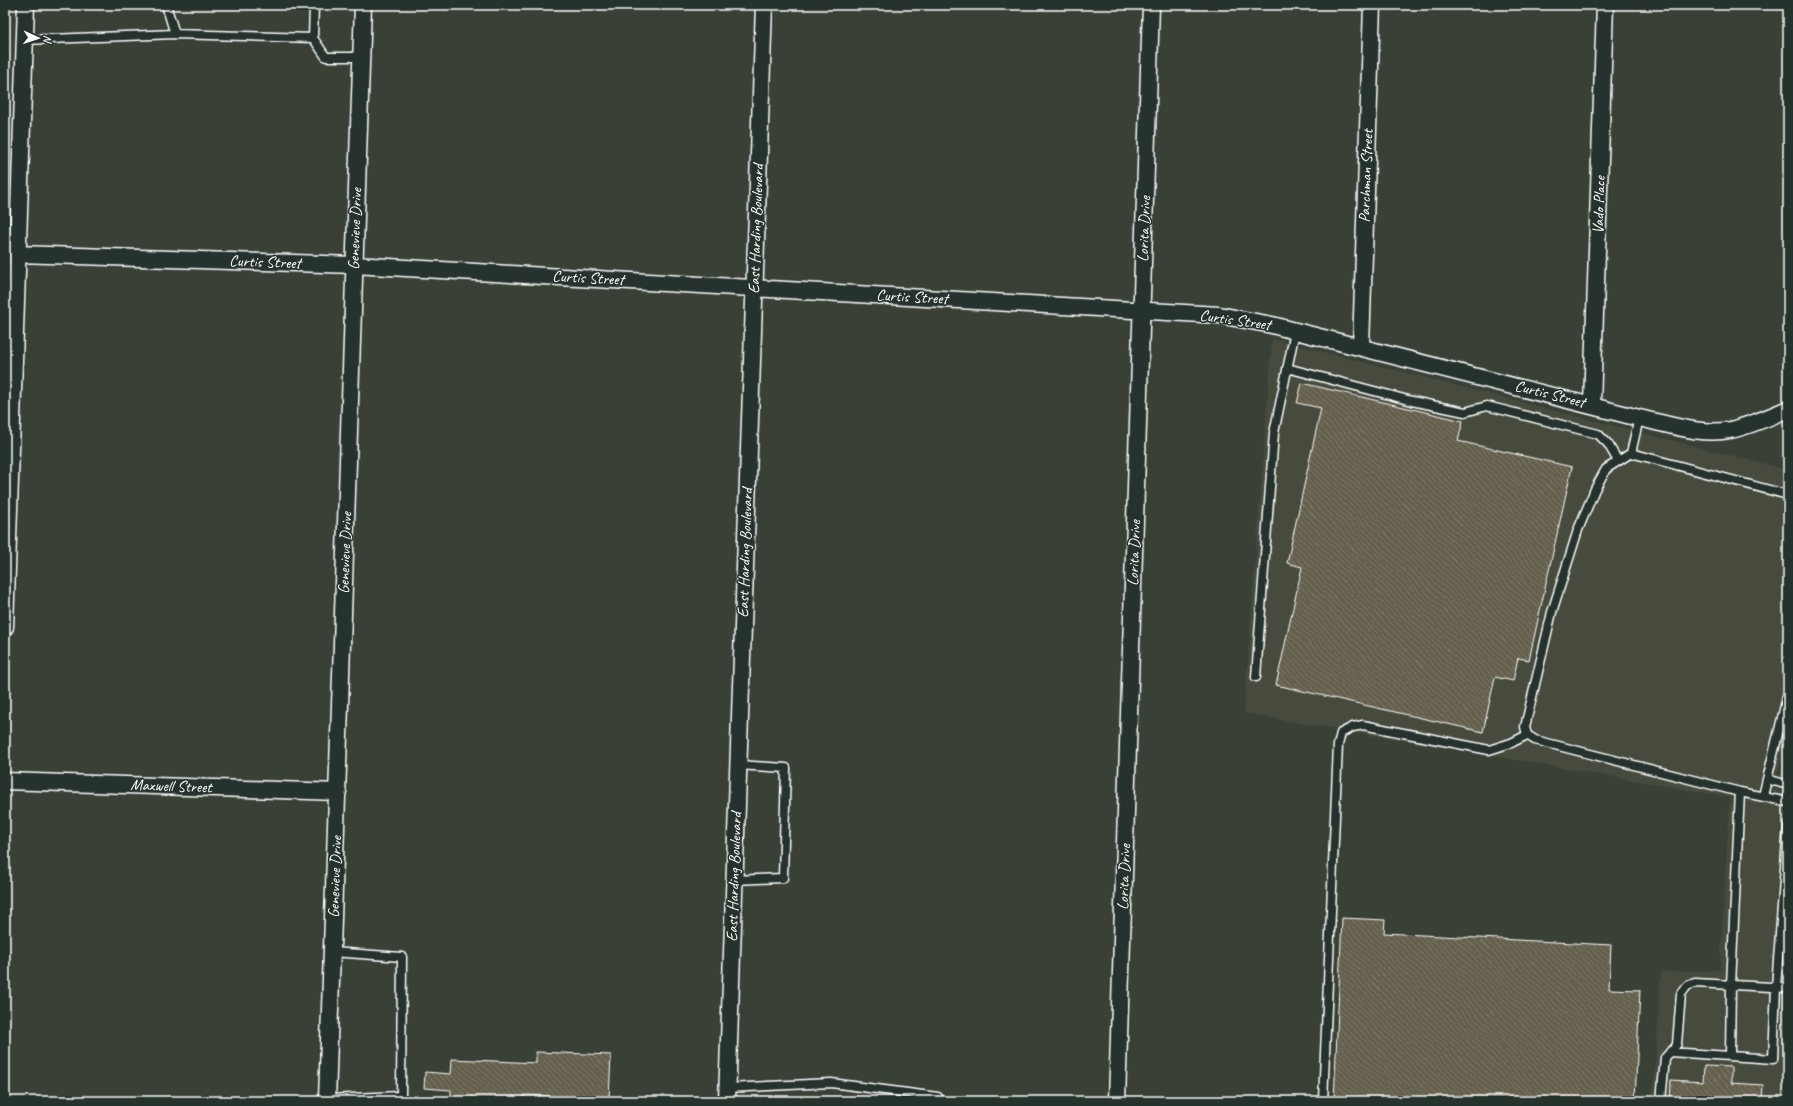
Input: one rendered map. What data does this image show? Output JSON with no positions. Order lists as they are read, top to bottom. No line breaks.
{"streets":{"street":["Parchman Street","Vado Place","Genevieve Drive","East Harding Boulevard","Lorita Drive","Curtis Street","Maxwell Street"]},"crossings":[["Parchman Street","Curtis Street"],["Vado Place","Curtis Street"],["Genevieve Drive","Curtis Street"],["Genevieve Drive","Maxwell Street"],["East Harding Boulevard","Curtis Street"],["Lorita Drive","Curtis Street"]],"north":"right"}
